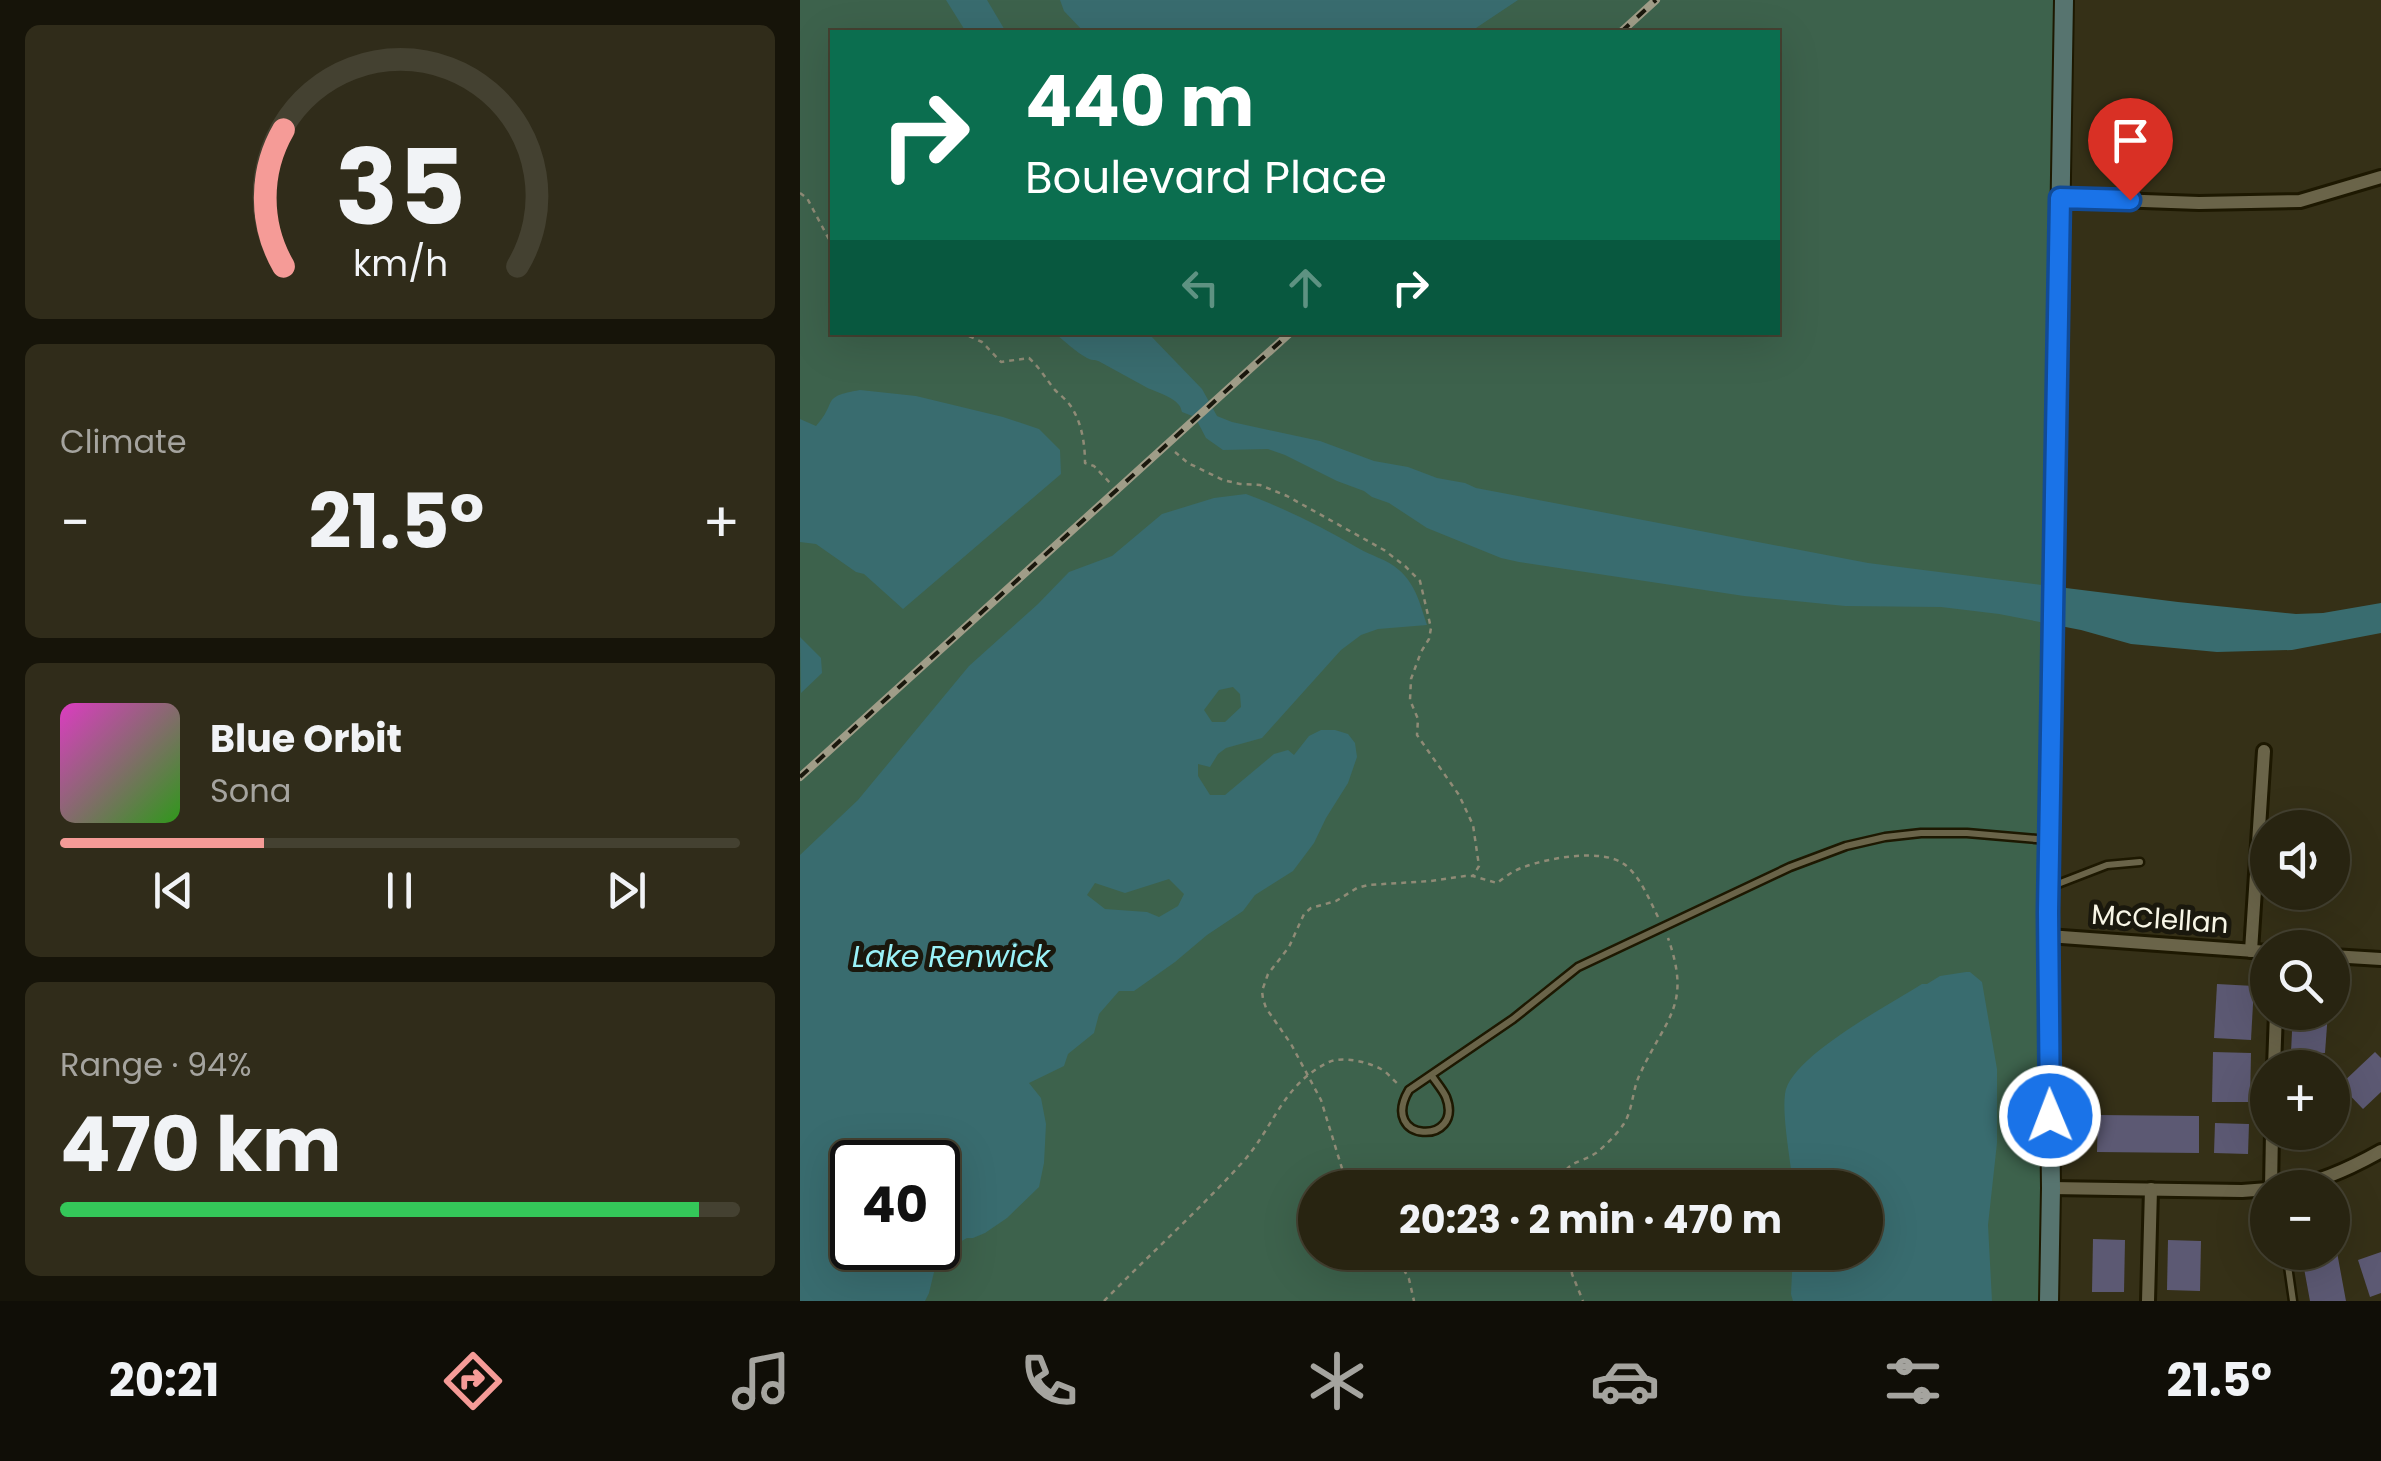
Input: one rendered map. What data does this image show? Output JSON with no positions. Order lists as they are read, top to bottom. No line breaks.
{"streets":{"street":["McClellan"]},"water":["Lake Renwick"],"page":{"turn":["440 m","Boulevard Place"],"tile":["Climate",["Range · 94%","470 km"]],"heat":["−","21.5°","+"],"song":["Blue Orbit","Sona"],"map_buttons":["+","−"],"limit":"40","trip":"20:23 · 2 min · 470 m","tabs":["20:21","21.5°"],"gauge":["35","km/h"]}}
